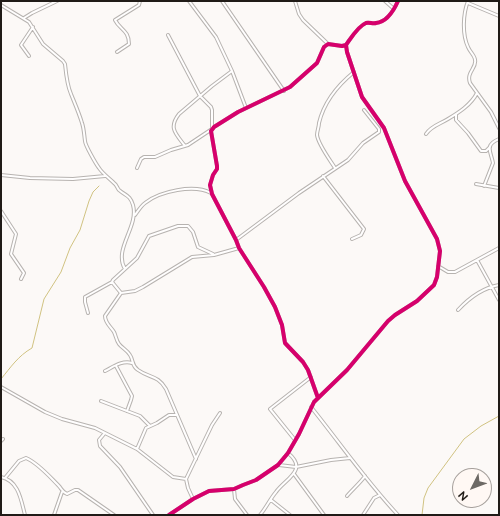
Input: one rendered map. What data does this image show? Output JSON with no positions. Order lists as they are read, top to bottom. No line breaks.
{"north":"bottom left"}
